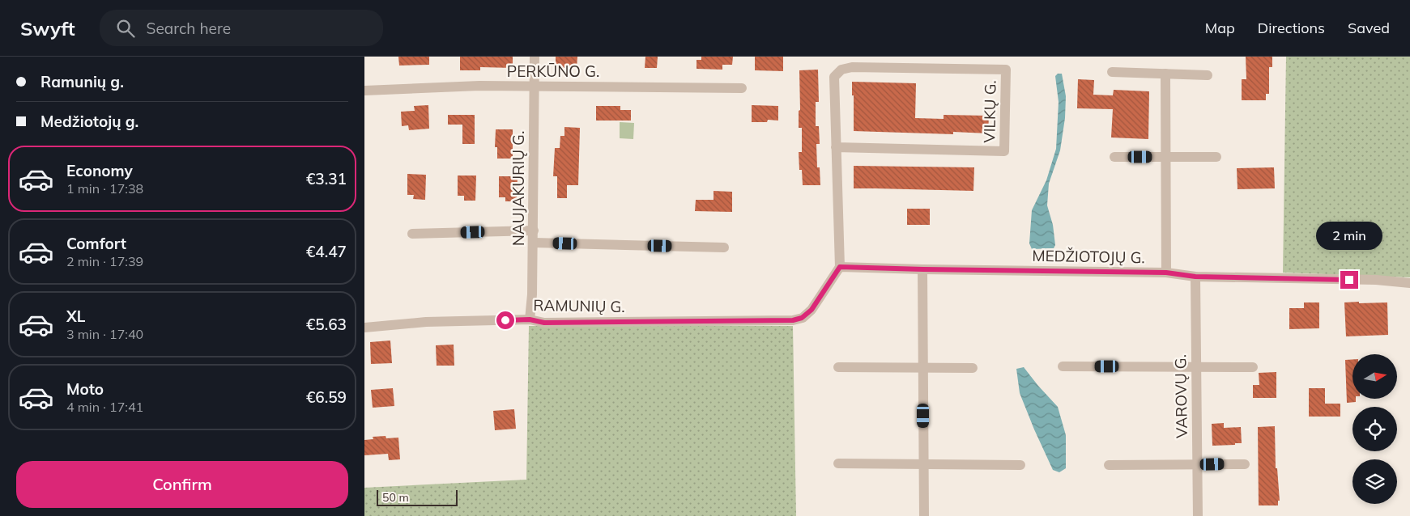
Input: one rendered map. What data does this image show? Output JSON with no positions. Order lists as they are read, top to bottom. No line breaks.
{"streets":{"street":["PERKŪNO G.","VILKŲ G.","NAUJAKURIŲ G.","MEDŽIOTOJŲ G.","RAMUNIŲ G.","VAROVŲ G."]},"crossings":[["PERKŪNO G.","NAUJAKURIŲ G."],["NAUJAKURIŲ G.","RAMUNIŲ G."],["MEDŽIOTOJŲ G.","RAMUNIŲ G."],["MEDŽIOTOJŲ G.","VAROVŲ G."]],"scale_bar":"50 m","north":"right","page":{"header":"Swyft","search":"Search here","nav":["Map","Directions","Saved"],"banner":["Ramunių g.","Medžiotojų g."],"list":[{"name":"Economy","note":"1 min · 17:38","value":"€3.31"},{"name":"Comfort","note":"2 min · 17:39","value":"€4.47"},{"name":"XL","note":"3 min · 17:40","value":"€5.63"},{"name":"Moto","note":"4 min · 17:41","value":"€6.59"}],"bubble":"2 min","buttons":"Confirm","scale":"50 m"}}
